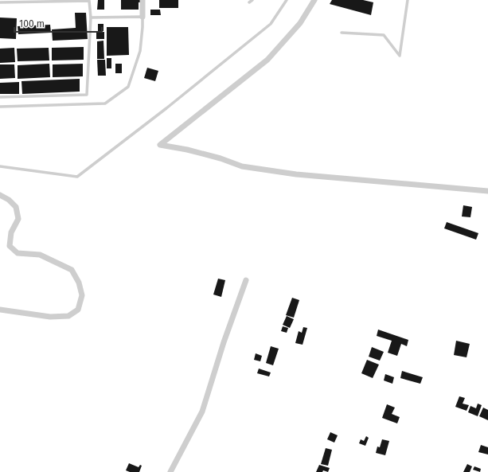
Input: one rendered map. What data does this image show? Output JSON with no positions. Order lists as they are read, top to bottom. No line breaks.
{"scale_bar":"100 m"}
